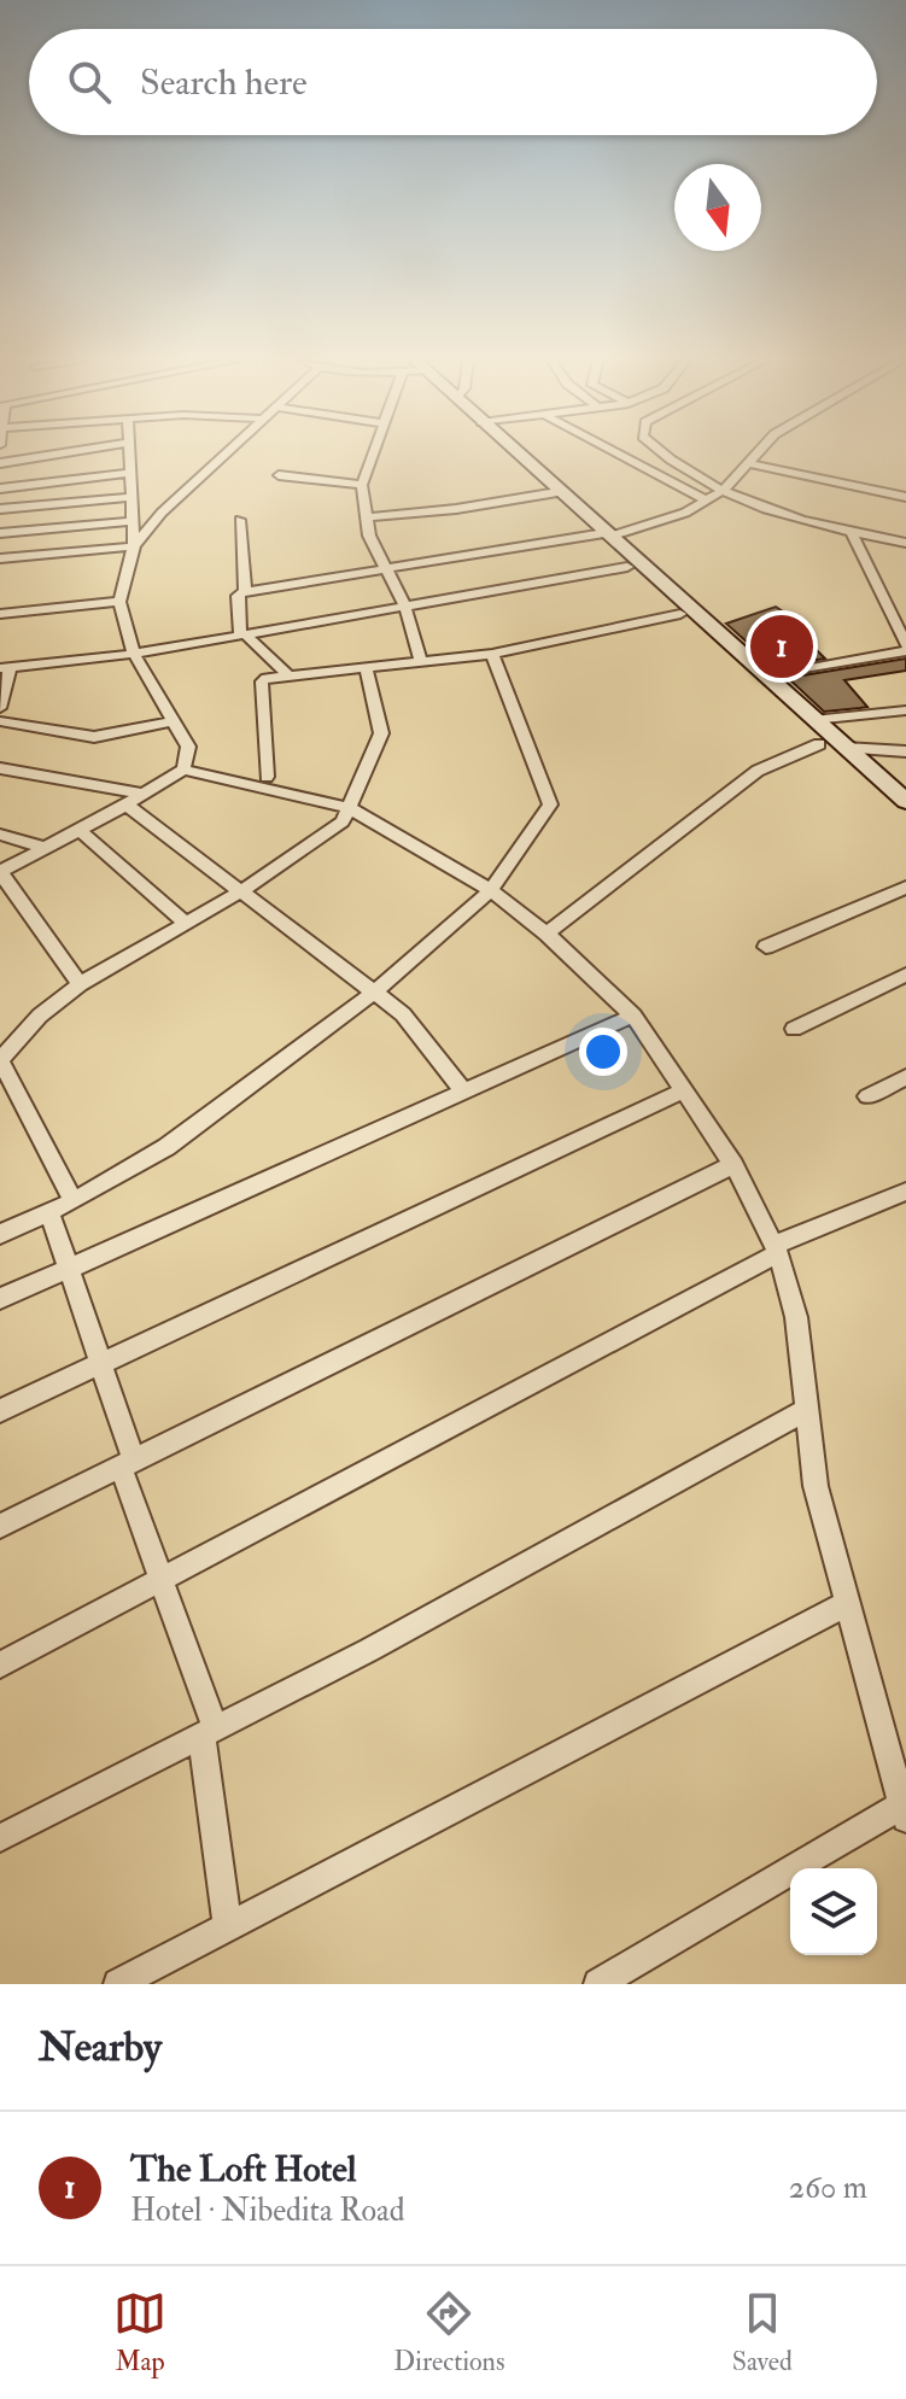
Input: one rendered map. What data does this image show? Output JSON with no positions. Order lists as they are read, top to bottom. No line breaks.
{"north":"bottom","page":{"search":"Search here","pins":"1","heading":"Nearby","list":[{"mark":"1","name":"The Loft Hotel","note":"Hotel · Nibedita Road","value":"260 m"}],"nav":["Map","Directions","Saved"]}}
